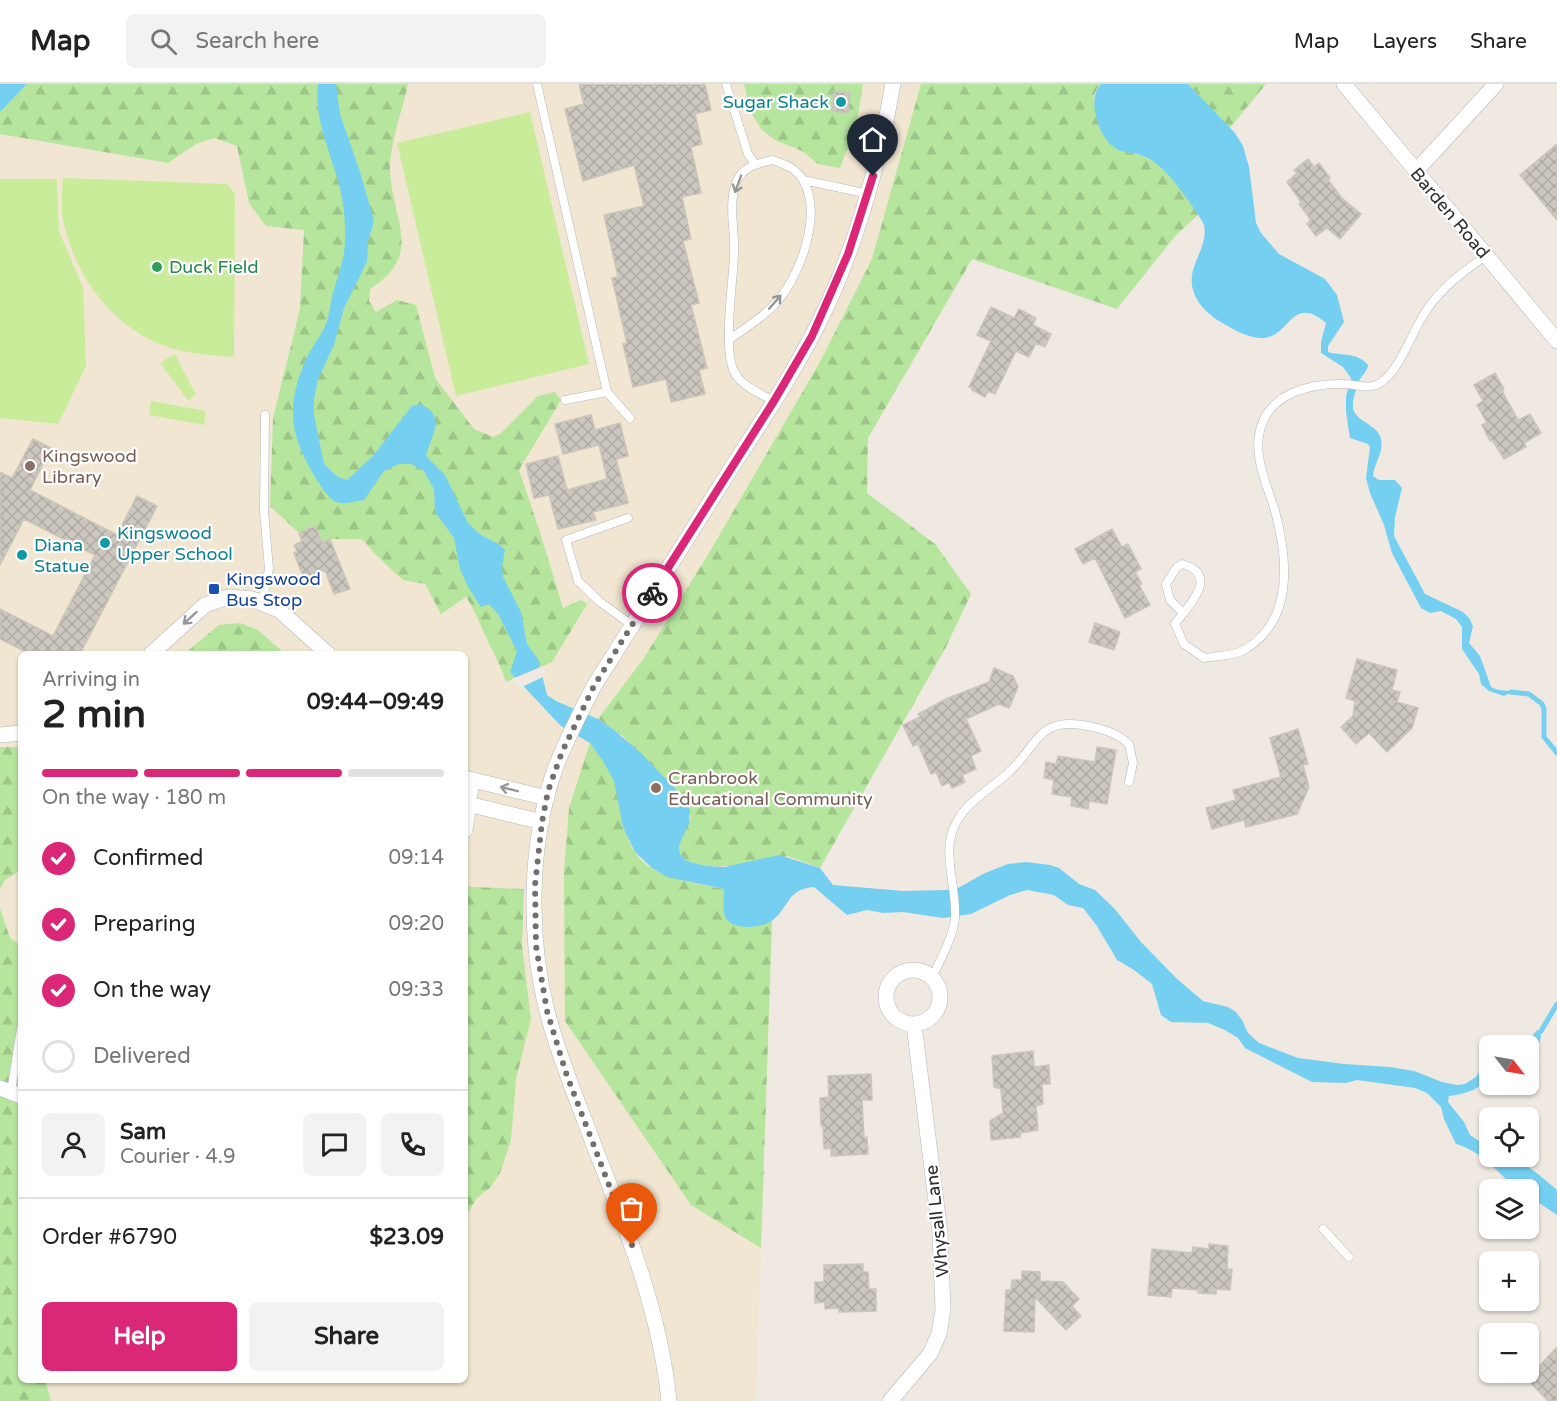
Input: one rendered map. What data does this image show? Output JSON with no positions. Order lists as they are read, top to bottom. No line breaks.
{"streets":{"street":["Barden Road","Whysall Lane"]},"places":{"other":["Sugar Shack","Duck Field","Kingswood Library","Kingswood Upper School","Diana Statue","Cranbrook Educational Community"],"transit":["Kingswood Bus Stop"]},"north":"bottom right","page":{"header":"Map","search":"Search here","nav":["Map","Layers","Share"],"heading":["2 min","Arriving in","09:44–09:49"],"panel":["Sam","Courier · 4.9","Order #6790","$23.09"],"bar":"On the way · 180 m","list":[["Confirmed","09:14"],["Preparing","09:20"],["On the way","09:33"],"Delivered"],"map_buttons":["+","−"],"buttons":["Help","Share"]}}
